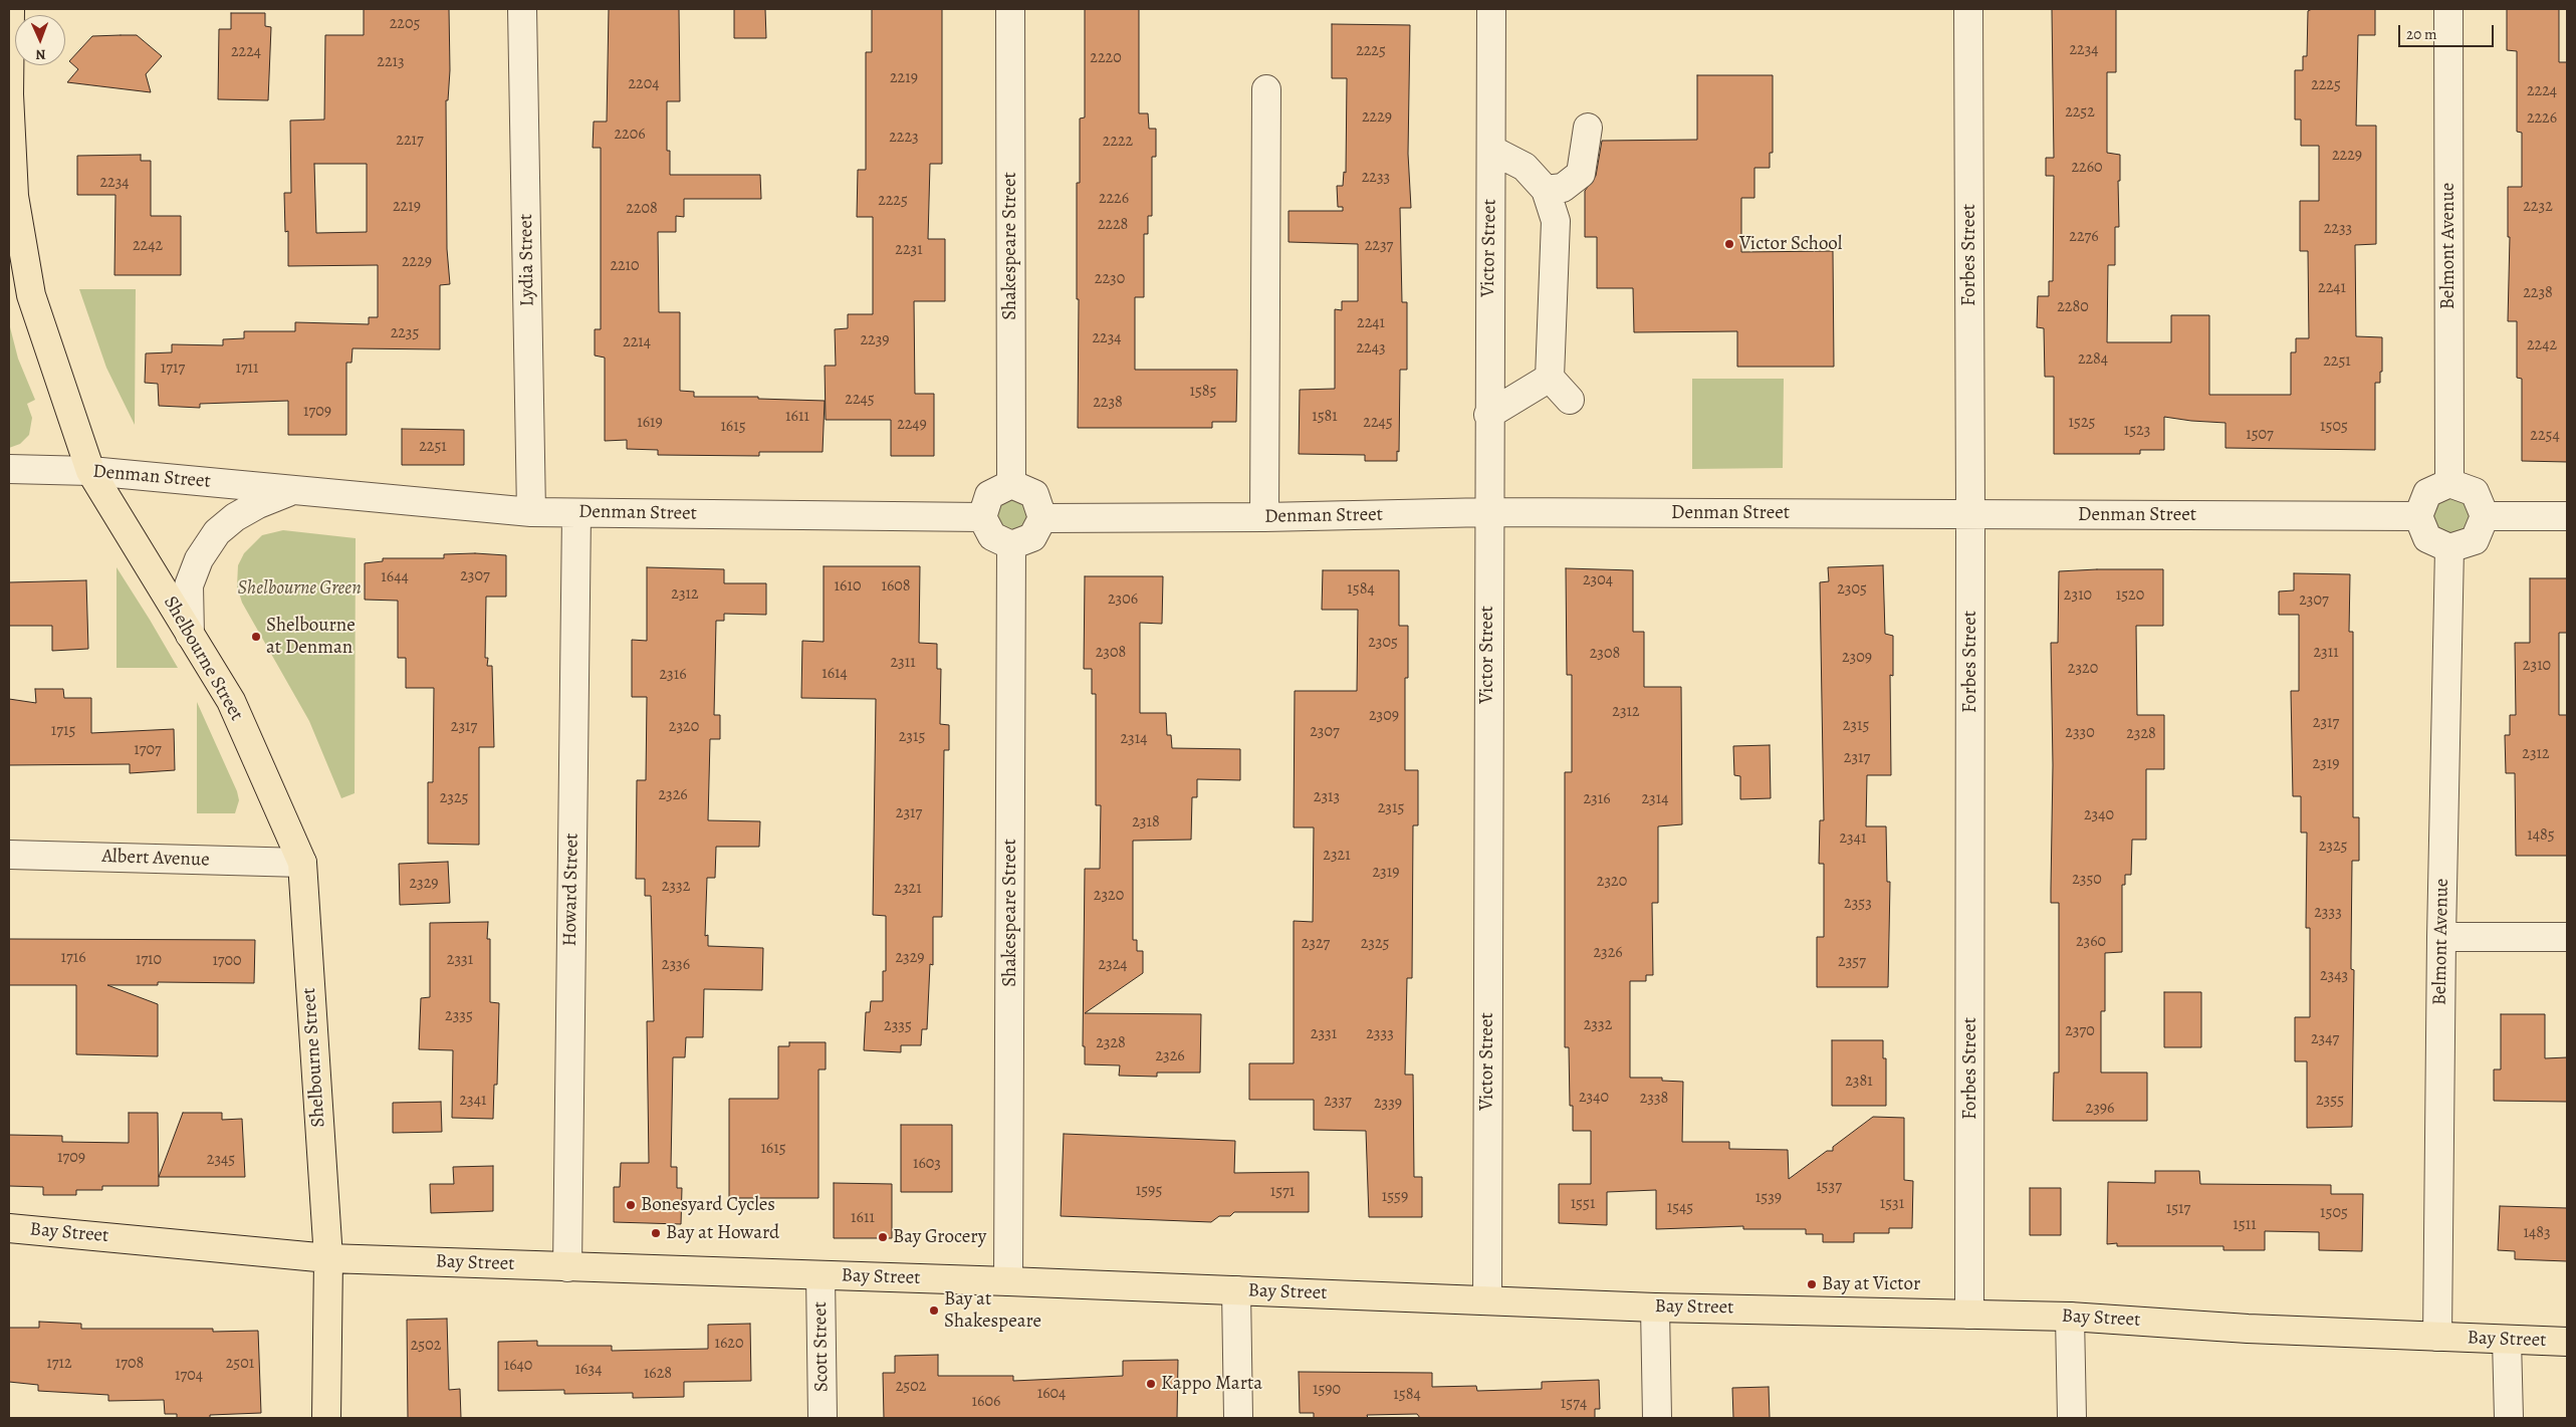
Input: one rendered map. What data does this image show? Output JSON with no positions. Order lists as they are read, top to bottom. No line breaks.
{"streets":{"main road":["Shelbourne Street","Bay Street"],"street":["Shakespeare Street","Belmont Avenue","Victor Street","Forbes Street","Lydia Street","Denman Street","Albert Avenue","Howard Street","Scott Street"]},"crossings":[["Shakespeare Street","Denman Street"],["Shakespeare Street","Bay Street"],["Belmont Avenue","Denman Street"],["Belmont Avenue","Bay Street"],["Victor Street","Denman Street"],["Victor Street","Bay Street"],["Forbes Street","Denman Street"],["Forbes Street","Bay Street"],["Lydia Street","Denman Street"],["Denman Street","Shelbourne Street"],["Denman Street","Howard Street"],["Shelbourne Street","Albert Avenue"],["Shelbourne Street","Bay Street"],["Howard Street","Bay Street"],["Bay Street","Scott Street"]],"parks":["Shelbourne Green"],"places":["Victor School","Shelbourne at Denman","Bonesyard Cycles","Bay at Howard","Bay Grocery","Bay at Victor","Bay at Shakespeare","Kappo Marta"],"house_numbers":["2205","2234","2225","2224","2220","2213","2219","2204","2225","2224","2252","2229","2226","2206","2223","2217","2222","2229","2260","2233","2234","2226","2225","2219","2232","2208","2228","2233","2276","2242","2237","2231","2229","2210","2230","2241","2238","2280","2241","2235","2234","2239","2214","2242","2243","2284","2251","1717","1711","1585","2245","2238","1709","1611","1581","1619","2245","1525","2249","1615","1505","1523","1507","2254","2251","2307","1644","2304","1610","1608","1584","2305","2312","2310","1520","2306","2307","2305","2308","2311","2308","2309","2311","2310","2320","1614","2316","2312","2309","2317","2315","2317","2320","1715","2307","2330","2328","2315","2314","1707","2312","2317","2319","2326","2313","2325","2316","2314","2315","2317","2340","2318","1485","2341","2325","2321","2319","2350","2320","2329","2332","2321","2320","2353","2333","2360","2327","2325","2326","1716","2329","1710","2331","1700","2357","2336","2324","2343","2335","2332","2335","2370","2331","2333","2347","2328","2326","2381","2340","2338","2341","2355","2337","2339","2396","1615","1709","2345","1603","1537","1595","1571","1559","1539","1551","1531","1545","1517","1505","1611","1511","1483","1620","2502","1712","1708","2501","1640","1634","1628","1704","2502","1590","1604","1584","1606","1574"],"scale_bar":"20 m","north":"bottom"}
